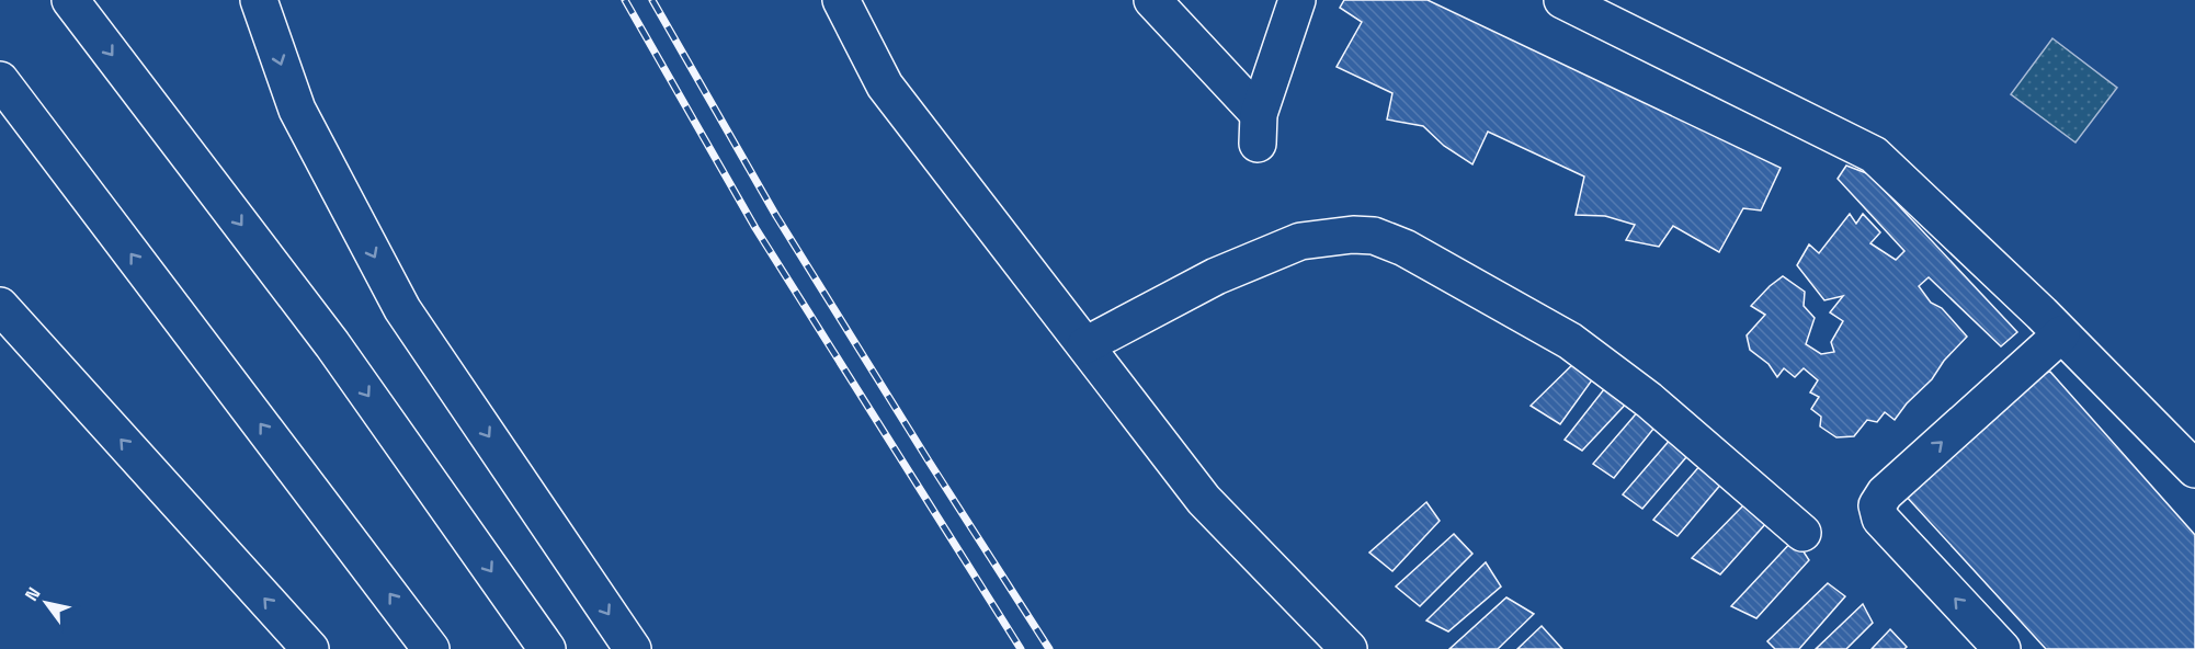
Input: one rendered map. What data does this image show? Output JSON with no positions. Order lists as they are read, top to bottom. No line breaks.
{"north":"top left"}
